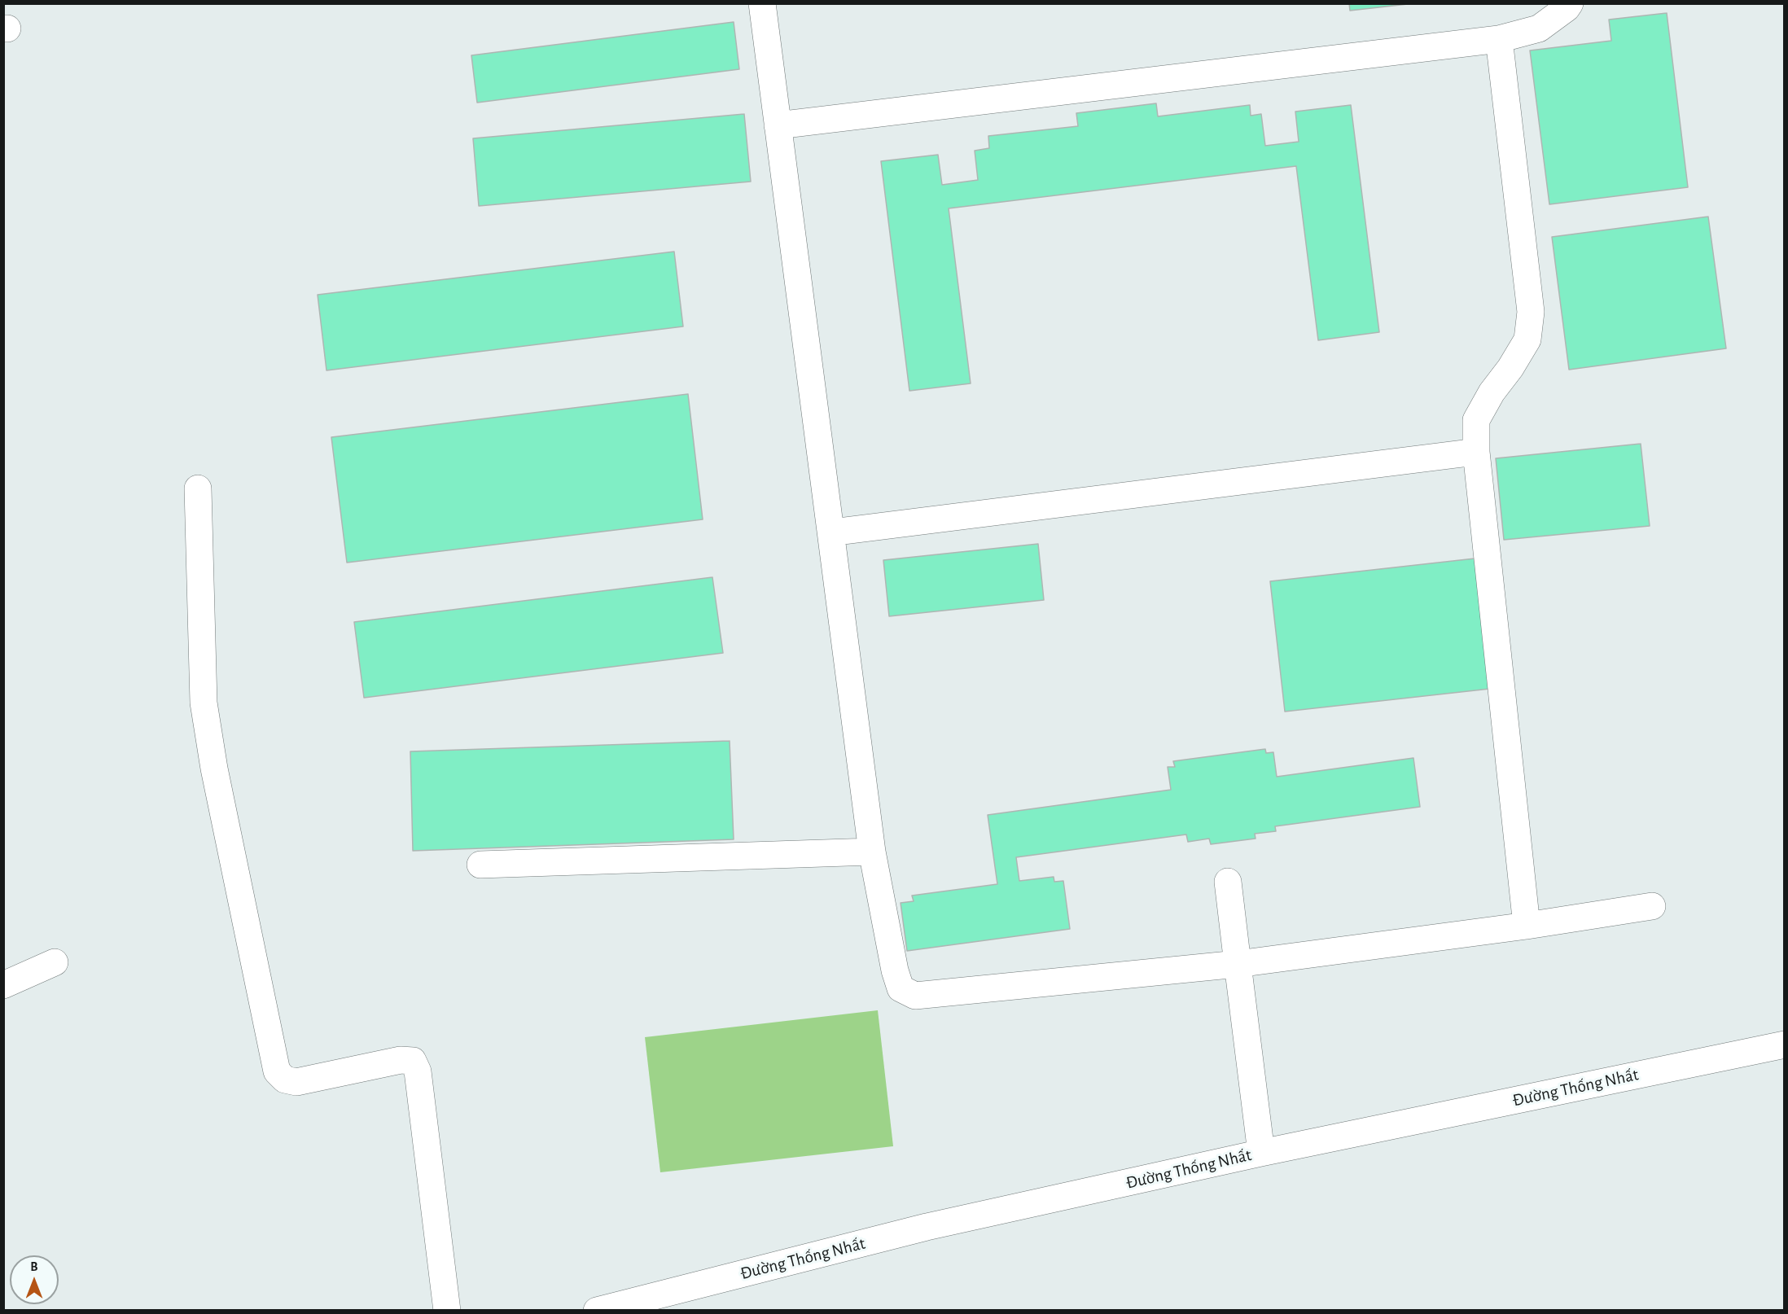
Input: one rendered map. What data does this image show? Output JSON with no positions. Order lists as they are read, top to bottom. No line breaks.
{"streets":{"street":["Đường Thống Nhất"]},"north":"top"}
